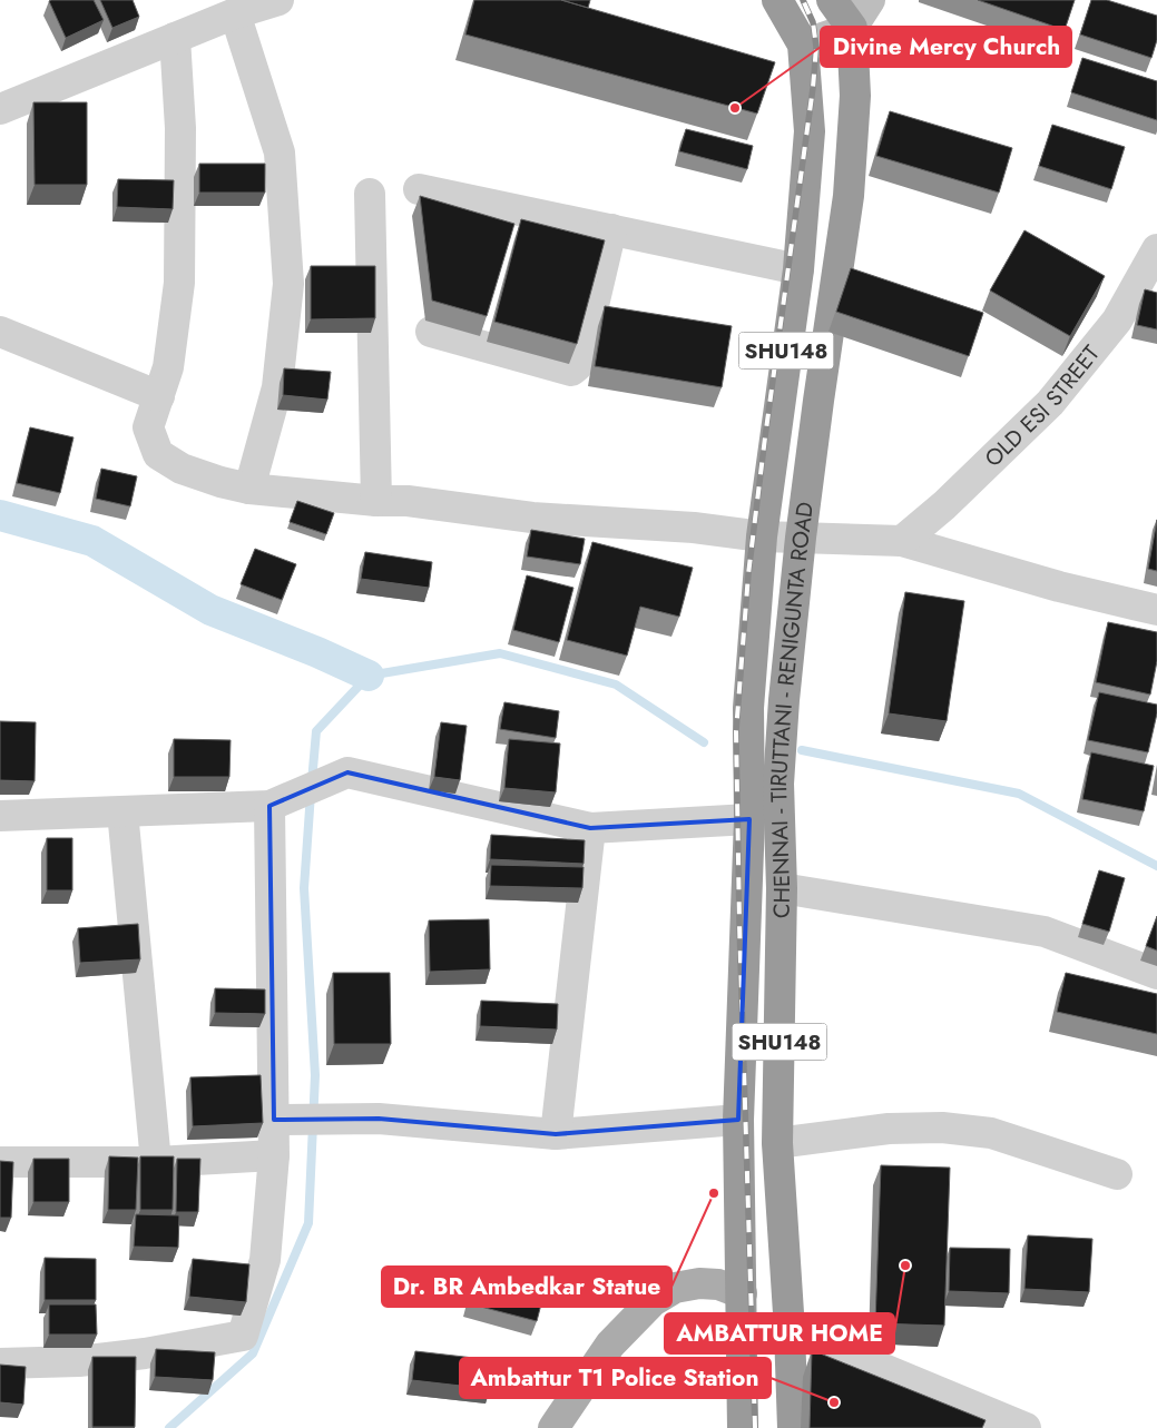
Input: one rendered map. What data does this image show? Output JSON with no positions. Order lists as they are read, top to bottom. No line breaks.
{"streets":{"highway":["SHU148","CHENNAI - TIRUTTANI - RENIGUNTA ROAD"],"street":["OLD ESI STREET"]},"places":["Divine Mercy Church","Dr. BR Ambedkar Statue","AMBATTUR HOME","Ambattur T1 Police Station"]}
